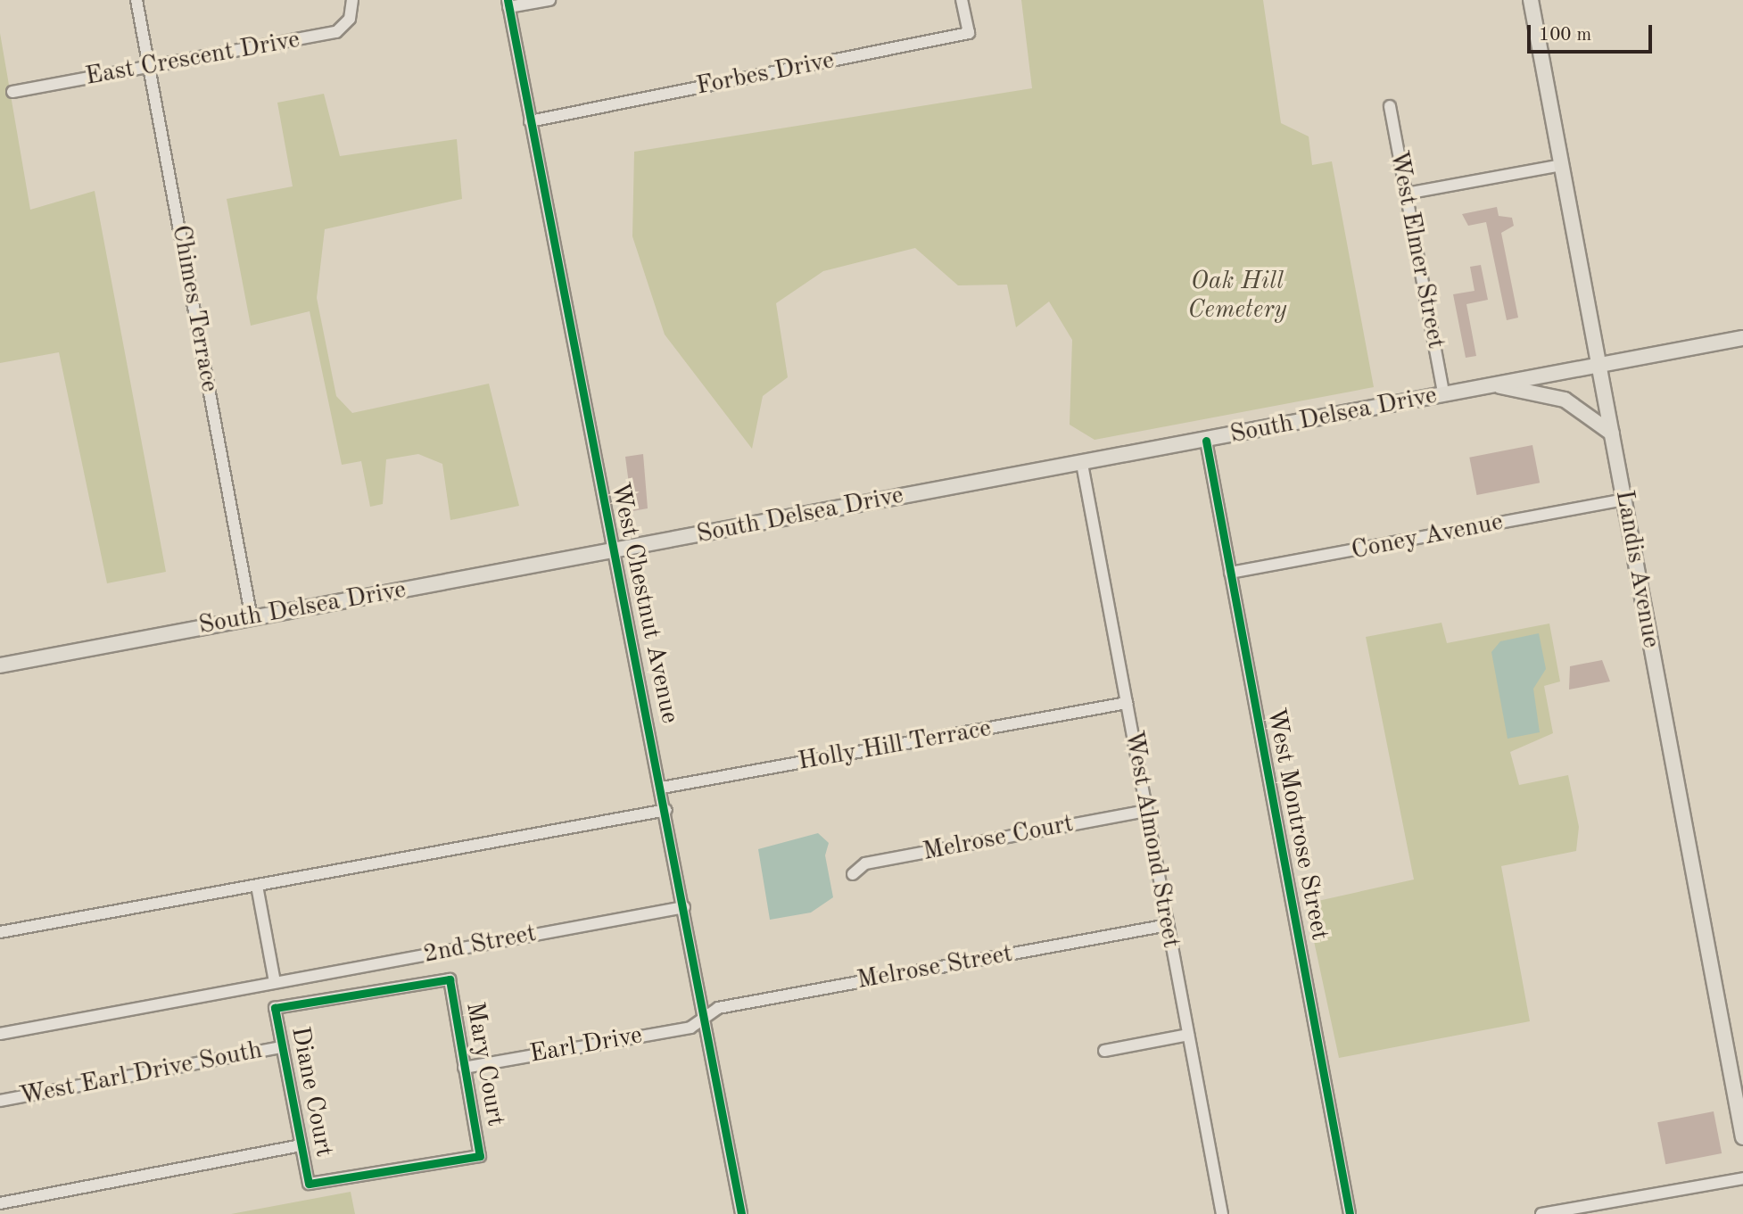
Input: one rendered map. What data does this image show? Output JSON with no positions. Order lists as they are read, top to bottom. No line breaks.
{"streets":{"main road":["South Delsea Drive","Landis Avenue"],"street":["East Crescent Drive","Forbes Drive","West Elmer Street","Chimes Terrace","Coney Avenue","West Chestnut Avenue","Holly Hill Terrace","West Montrose Street","Melrose Court","West Almond Street","2nd Street","Melrose Street","Earl Drive","Mary Court","West Earl Drive South","Diane Court"]},"crossings":[["East Crescent Drive","Chimes Terrace"],["Forbes Drive","West Chestnut Avenue"],["West Elmer Street","South Delsea Drive"],["Chimes Terrace","South Delsea Drive"],["South Delsea Drive","Landis Avenue"],["South Delsea Drive","West Chestnut Avenue"],["South Delsea Drive","West Montrose Street"],["South Delsea Drive","West Almond Street"],["Coney Avenue","Landis Avenue"],["Coney Avenue","West Montrose Street"],["West Chestnut Avenue","Holly Hill Terrace"],["West Chestnut Avenue","2nd Street"],["West Chestnut Avenue","Melrose Street"],["West Chestnut Avenue","Earl Drive"],["Holly Hill Terrace","West Almond Street"],["Melrose Court","West Almond Street"],["West Almond Street","Melrose Street"],["Melrose Street","Earl Drive"],["Earl Drive","Mary Court"],["Mary Court","Diane Court"],["West Earl Drive South","Diane Court"]],"parks":["Oak Hill Cemetery"],"scale_bar":"100 m"}
